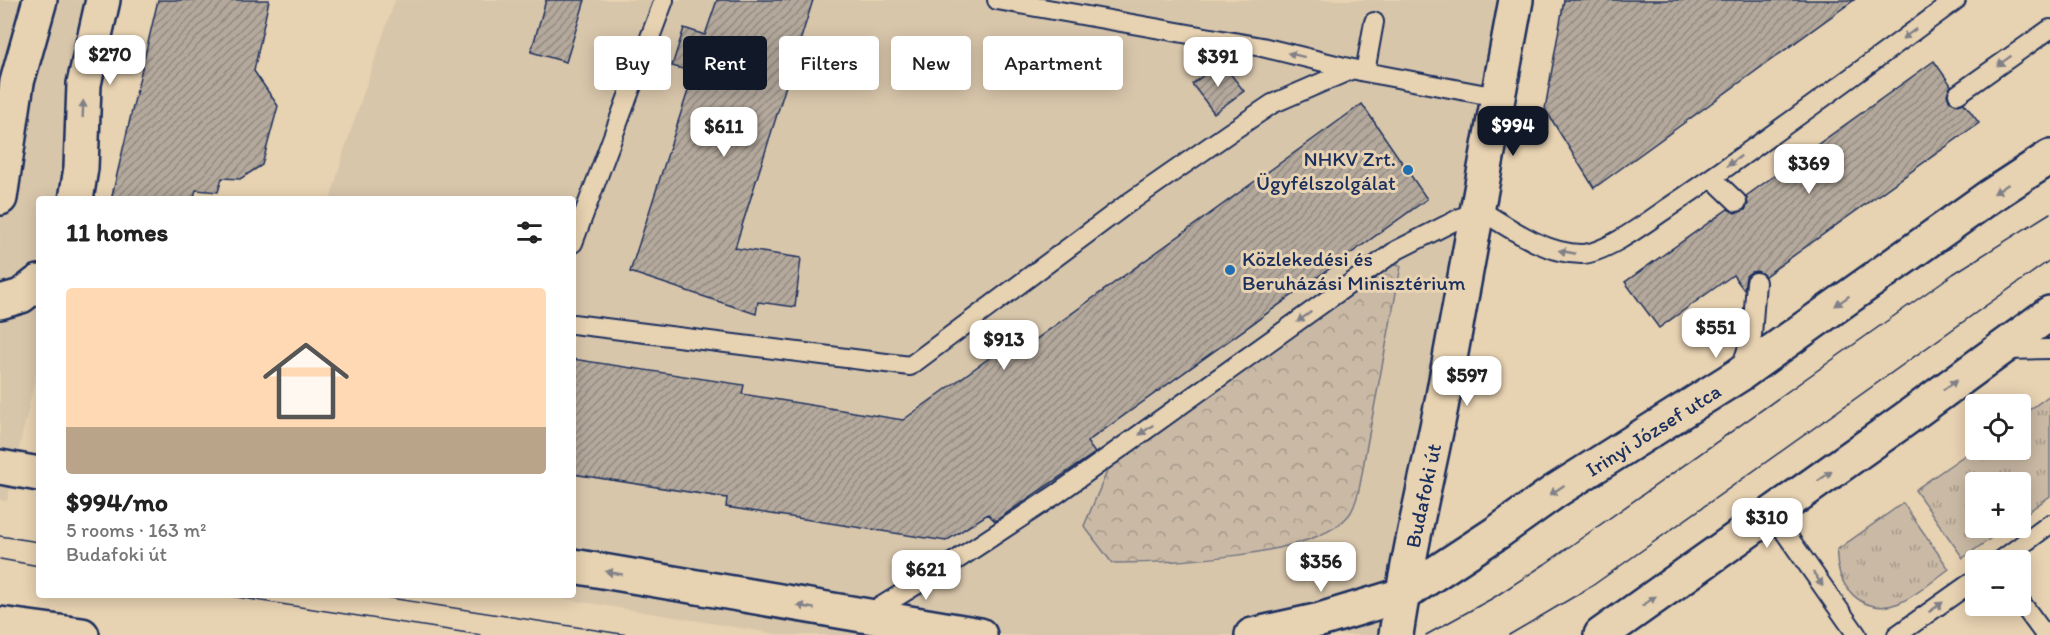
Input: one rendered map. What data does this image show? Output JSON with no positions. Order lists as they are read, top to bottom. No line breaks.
{"streets":{"main road":["Irinyi József utca","Budafoki út"]},"crossings":[["Irinyi József utca","Budafoki út"]],"places":["NHKV Zrt. Ügyfélszolgálat","Közlekedési és Beruházási Minisztérium"],"page":{"price":["$270","$391","$994","$611","$369","$551","$913","$597","$310","$356","$621"],"chip":["Buy","Rent","Filters","New","Apartment"],"heading":"11 homes","list":[{"name":"$994/mo","note":"5 rooms · 163 m² · Budafoki út"}],"map_buttons":["+","−"]}}
